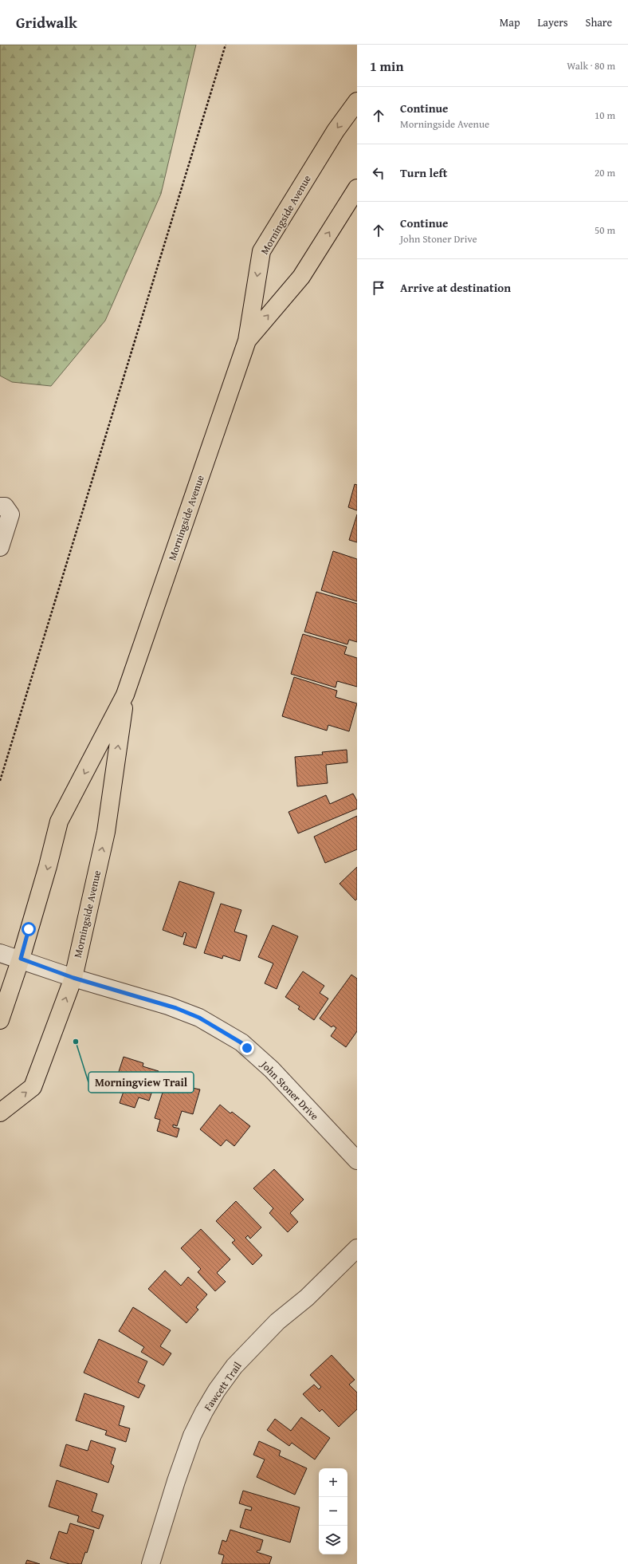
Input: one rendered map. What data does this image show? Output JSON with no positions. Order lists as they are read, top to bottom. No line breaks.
{"streets":{"main road":["Morningside Avenue"],"street":["John Stoner Drive","Fawcett Trail"]},"crossings":[["Morningside Avenue","John Stoner Drive"]],"places":["Morningview Trail"],"page":{"header":"Gridwalk","nav":["Map","Layers","Share"],"heading":["1 min","Walk · 80 m"],"list":[["Continue","Morningside Avenue","10 m"],["Turn left","20 m"],["Continue","John Stoner Drive","50 m"],"Arrive at destination"],"map_buttons":["+","−"]}}
